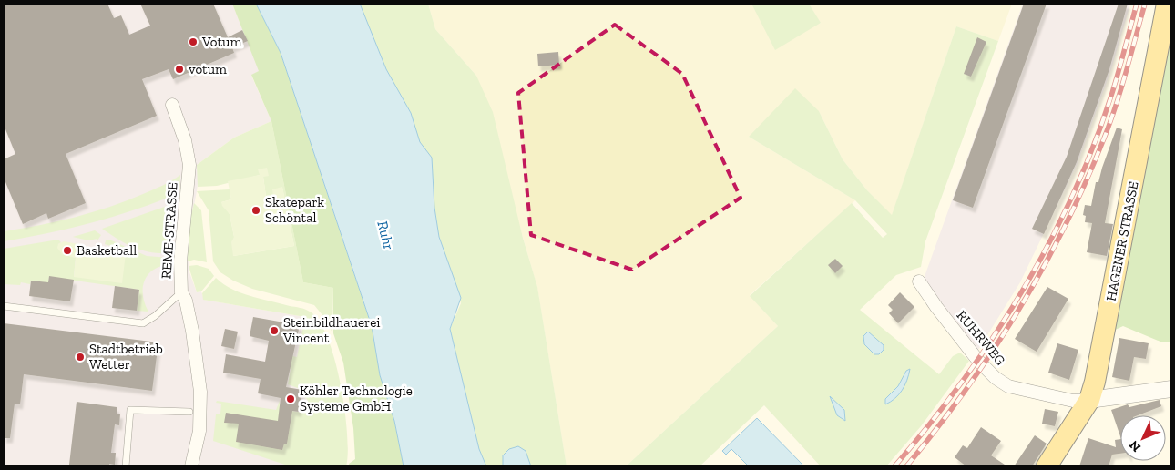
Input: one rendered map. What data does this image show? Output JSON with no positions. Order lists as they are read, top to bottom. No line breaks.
{"streets":{"main road":["HAGENER STRASSE"],"street":["REME-STRASSE","RUHRWEG"]},"crossings":[["HAGENER STRASSE","RUHRWEG"]],"water":["Ruhr"],"places":["Votum","votum","Skatepark Schöntal","Basketball","Steinbildhauerei Vincent","Stadtbetrieb Wetter","Köhler Technologie Systeme GmbH"],"north":"bottom left"}
